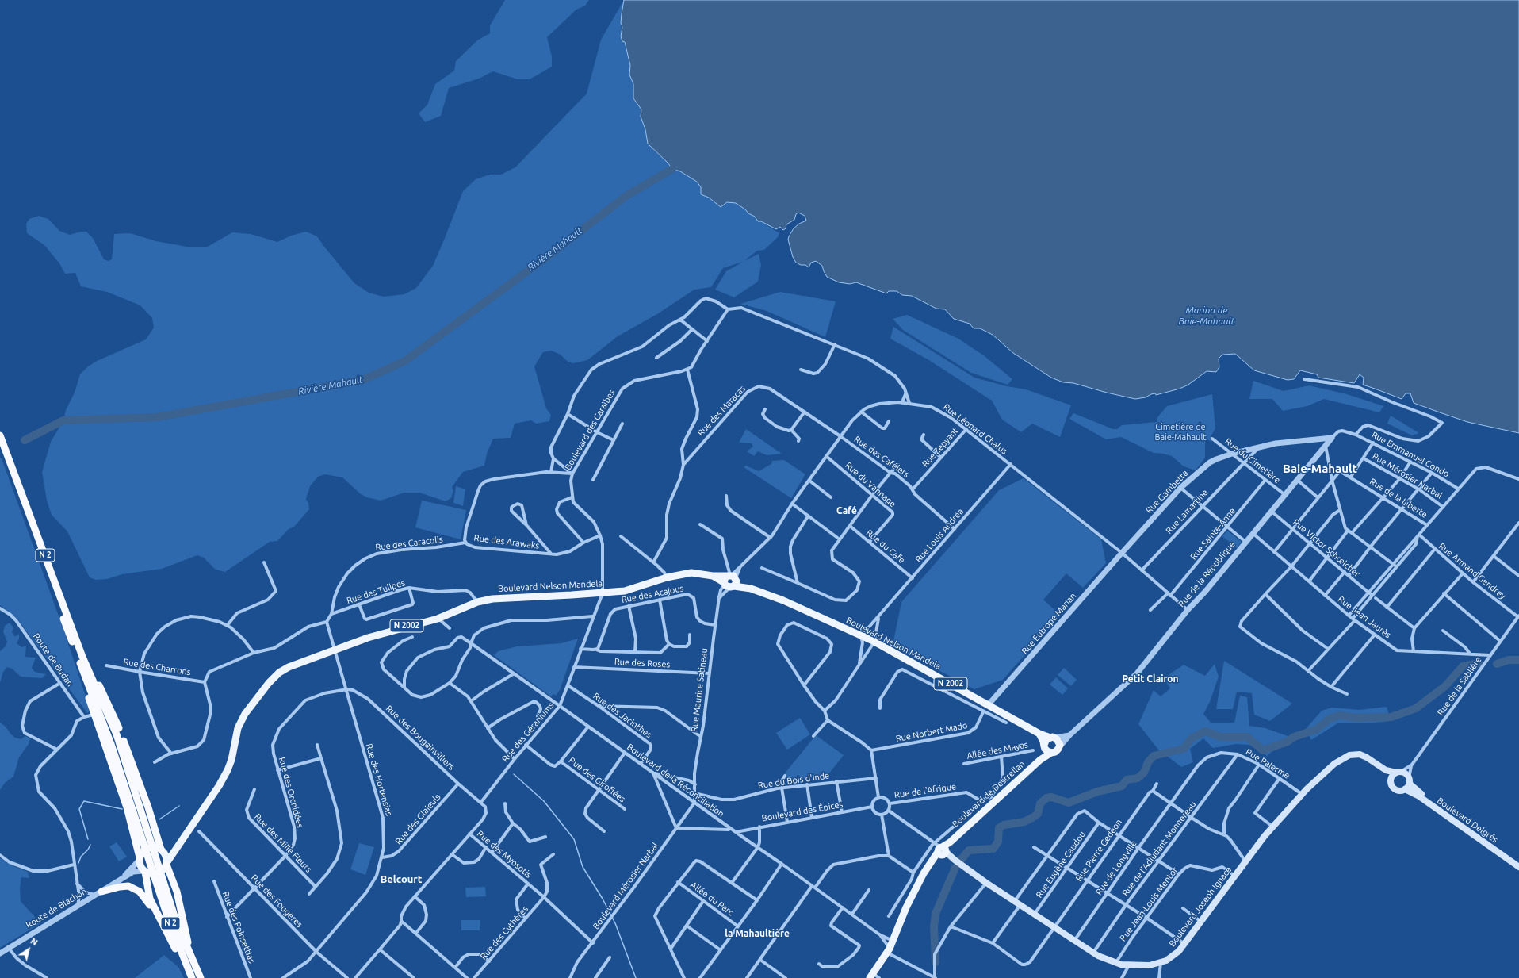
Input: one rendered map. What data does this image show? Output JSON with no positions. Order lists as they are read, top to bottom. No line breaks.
{"streets":{"highway":["N 2"],"main road":["Boulevard Nelson Mandela","N 2002","Boulevard de Destrellan","Boulevard Delgrés","Boulevard Joseph Ignace"],"street":["Rue des Maracas","Rue Léonard Chalus","Boulevard des Caraïbes","Rue Zepyant","Rue Emmanuel Condo","Rue des Caféiers","Rue du Cimetière","Rue Mérosier Narbal","Rue du Vannage","Rue Gambetta","Rue de la Liberté","Rue Lamartine","Rue Sainte-Anne","Rue Louis Andréa","Rue des Arawaks","Rue des Caracolis","Rue du Café","Rue Victor Schœlcher","Rue Armand Gendrey","Rue de la République","Rue des Tulipes","Rue des Acajous","Rue Jean Jaurès","Rue Eutrope Marian","Route de Budan","Rue des Roses","Rue des Charrons","Rue de la Sablière","Rue Maurice Satineau","Rue des Jacinthes","Rue des Géraniums","Rue Norbert Mado","Rue des Bougainvilliers","Allée des Mayas","Rue Palerme","Rue des Hortensias","Rue des Giroflées","Boulevard de la Réconciliation","Rue du Bois d'Inde","Rue de l'Afrique","Rue des Orchidées","Boulevard des Épices","Rue des Glaieuls","Rue des Mille Fleurs","Rue de l'Adjudant Monnereau","Rue Pierre Gedeon","Rue des Myosotis","Rue Eugène Caudou","Rue de Longville","Boulevard Mérosier Narbal","Allée du Parc","Rue des Fougères","Rue Jean-Louis Mentor","Route de Blachon","Rue des Poinsettias","Rue des Cythères"]},"crossings":[["Rue des Maracas","Rue Léonard Chalus"],["Rue des Maracas","Rue des Caféiers"],["Rue Léonard Chalus","Rue Zepyant"],["Rue Léonard Chalus","Rue des Caféiers"],["Rue Léonard Chalus","Rue du Vannage"],["Rue Léonard Chalus","Rue Gambetta"],["Rue Léonard Chalus","Rue Lamartine"],["Rue Léonard Chalus","Rue Sainte-Anne"],["Rue Léonard Chalus","Rue Louis Andréa"],["Rue Léonard Chalus","Rue de la République"],["Rue Léonard Chalus","Boulevard Nelson Mandela"],["Rue Léonard Chalus","Rue Eutrope Marian"],["Rue Léonard Chalus","Rue Maurice Satineau"],["Boulevard des Caraïbes","Rue des Arawaks"],["Rue Zepyant","Rue des Caféiers"],["Rue Emmanuel Condo","Rue de la République"],["Rue des Caféiers","Rue Louis Andréa"],["Rue du Cimetière","Rue Gambetta"],["Rue du Cimetière","Rue Lamartine"],["Rue du Cimetière","Rue Sainte-Anne"],["Rue du Cimetière","Rue de la République"],["Rue du Vannage","Rue du Café"],["Rue Gambetta","Rue Lamartine"],["Rue Gambetta","Rue de la République"],["Rue Gambetta","Rue Eutrope Marian"],["Rue Louis Andréa","Rue du Café"],["Rue Louis Andréa","Boulevard Nelson Mandela"],["Rue des Arawaks","Rue des Caracolis"],["Rue des Caracolis","Rue des Tulipes"],["Rue Victor Schœlcher","Rue de la République"],["Rue Armand Gendrey","Rue de la Sablière"],["Rue de la République","Boulevard Nelson Mandela"],["Rue de la République","Rue Jean Jaurès"],["Rue de la République","Boulevard de Destrellan"],["Boulevard Nelson Mandela","Rue des Tulipes"],["Boulevard Nelson Mandela","Rue Eutrope Marian"],["Boulevard Nelson Mandela","Rue Maurice Satineau"],["Boulevard Nelson Mandela","Rue des Géraniums"],["Boulevard Nelson Mandela","Rue des Hortensias"],["Boulevard Nelson Mandela","Boulevard de Destrellan"],["Boulevard Nelson Mandela","Route de Blachon"],["Rue des Acajous","Rue Maurice Satineau"],["Rue Jean Jaurès","Rue de la Sablière"],["Rue des Roses","Rue Maurice Satineau"],["Rue des Roses","Rue des Géraniums"],["Rue de la Sablière","Boulevard Delgrés"],["Rue de la Sablière","Boulevard Joseph Ignace"],["Rue Maurice Satineau","Boulevard de la Réconciliation"],["Rue Maurice Satineau","Rue du Bois d'Inde"],["Rue Maurice Satineau","Boulevard Mérosier Narbal"],["Rue des Jacinthes","Rue des Géraniums"],["Rue des Jacinthes","Boulevard de la Réconciliation"],["Rue des Géraniums","Rue des Bougainvilliers"],["Rue des Géraniums","Boulevard de la Réconciliation"],["Rue des Bougainvilliers","Rue des Hortensias"],["Rue des Bougainvilliers","Rue des Orchidées"],["Rue des Bougainvilliers","Rue des Glaieuls"],["Rue Palerme","Rue de l'Adjudant Monnereau"],["Rue Palerme","Rue de Longville"],["Rue Palerme","Boulevard Joseph Ignace"],["Rue des Hortensias","Rue des Orchidées"],["Rue des Hortensias","Rue des Glaieuls"],["Rue des Hortensias","Rue des Fougères"],["Boulevard de la Réconciliation","Boulevard de Destrellan"],["Boulevard de la Réconciliation","Boulevard des Épices"],["Boulevard de la Réconciliation","Boulevard Mérosier Narbal"],["Rue de l'Afrique","Boulevard des Épices"],["Rue des Orchidées","Rue des Mille Fleurs"],["Rue des Orchidées","Rue des Fougères"],["Rue des Orchidées","Rue des Poinsettias"],["Boulevard de Destrellan","Boulevard Joseph Ignace"],["Boulevard Delgrés","Boulevard Joseph Ignace"],["Rue de l'Adjudant Monnereau","Boulevard Joseph Ignace"],["Rue Pierre Gedeon","Boulevard Joseph Ignace"],["Rue des Myosotis","Boulevard Mérosier Narbal"],["Rue des Myosotis","Rue des Cythères"],["Rue Eugène Caudou","Boulevard Joseph Ignace"],["Rue de Longville","Boulevard Joseph Ignace"],["Rue Jean-Louis Mentor","Boulevard Joseph Ignace"]],"districts":["Baie-Mahault","Café","Petit Clairon","Belcourt","la Mahaultière"],"water":["Rivière Mahault","Marina de Baie-Mahault"],"parks":["Cimetière de Baie-Mahault"],"north":"top right"}
